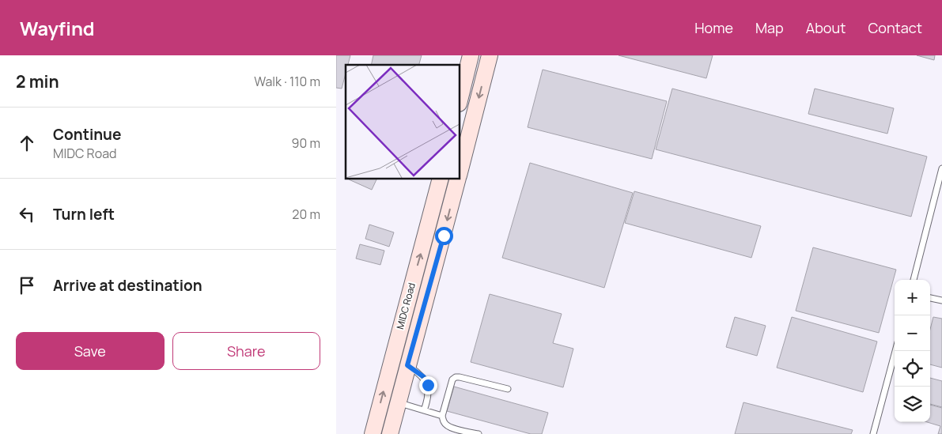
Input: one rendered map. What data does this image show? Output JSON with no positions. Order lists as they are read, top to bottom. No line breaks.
{"streets":{"main road":["MIDC Road"]},"page":{"header":"Wayfind","nav":["Home","Map","About","Contact"],"heading":["2 min","Walk · 110 m"],"list":[["Continue","MIDC Road","90 m"],["Turn left","20 m"],"Arrive at destination"],"map_buttons":["+","−"],"buttons":["Save","Share"]}}
